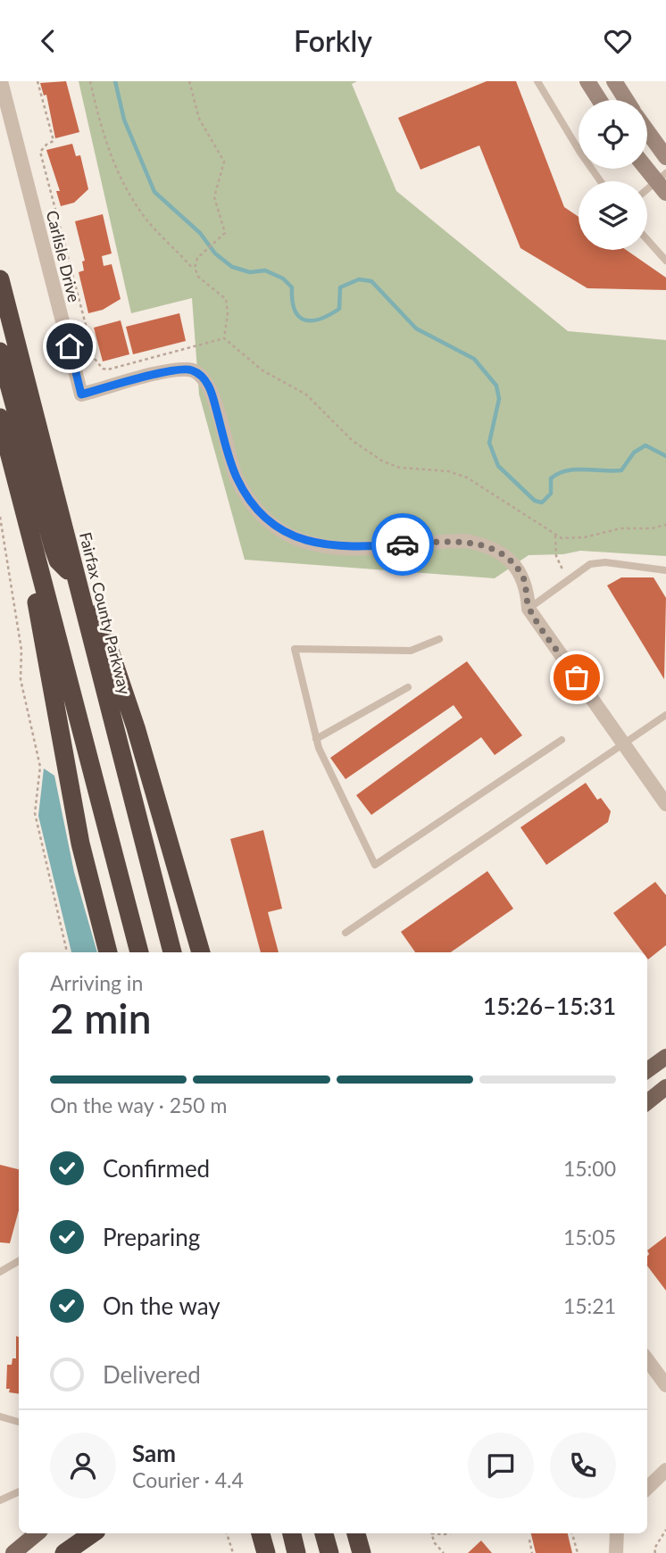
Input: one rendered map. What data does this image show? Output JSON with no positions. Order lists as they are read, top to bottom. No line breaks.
{"streets":{"highway":["Fairfax County Parkway"],"street":["Carlisle Drive"]},"page":{"header":"Forkly","heading":["2 min","Arriving in","15:26–15:31"],"panel":["Sam","Courier · 4.4"],"bar":"On the way · 250 m","list":[["Confirmed","15:00"],["Preparing","15:05"],["On the way","15:21"],"Delivered"]}}
